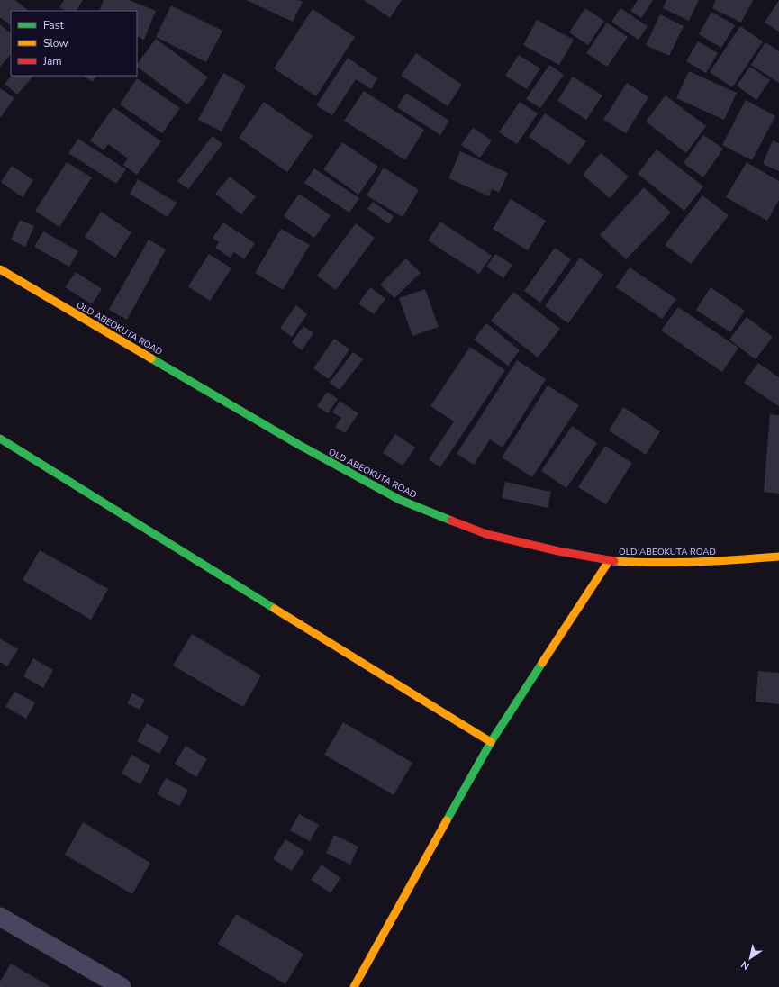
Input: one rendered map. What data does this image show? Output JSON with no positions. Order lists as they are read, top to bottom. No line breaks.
{"streets":{"main road":["OLD ABEOKUTA ROAD"]},"legend":["Fast","Slow","Jam"],"north":"bottom left"}
